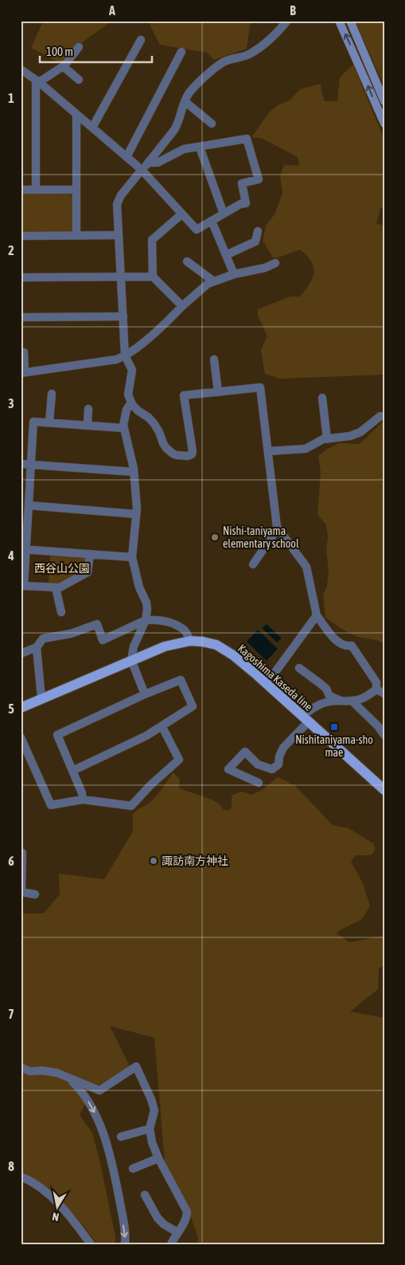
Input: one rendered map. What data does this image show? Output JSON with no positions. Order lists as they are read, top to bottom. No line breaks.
{"streets":{"main road":["Kagoshima Kaseda line"]},"parks":["西谷山公園"],"places":{"other":["Nishi-taniyama elementary school","諏訪南方神社"],"transit":["Nishitaniyama-sho mae"]},"scale_bar":"100 m","north":"bottom","grid":{"columns":["A","B"],"rows":["1","2","3","4","5","6","7","8"]}}
